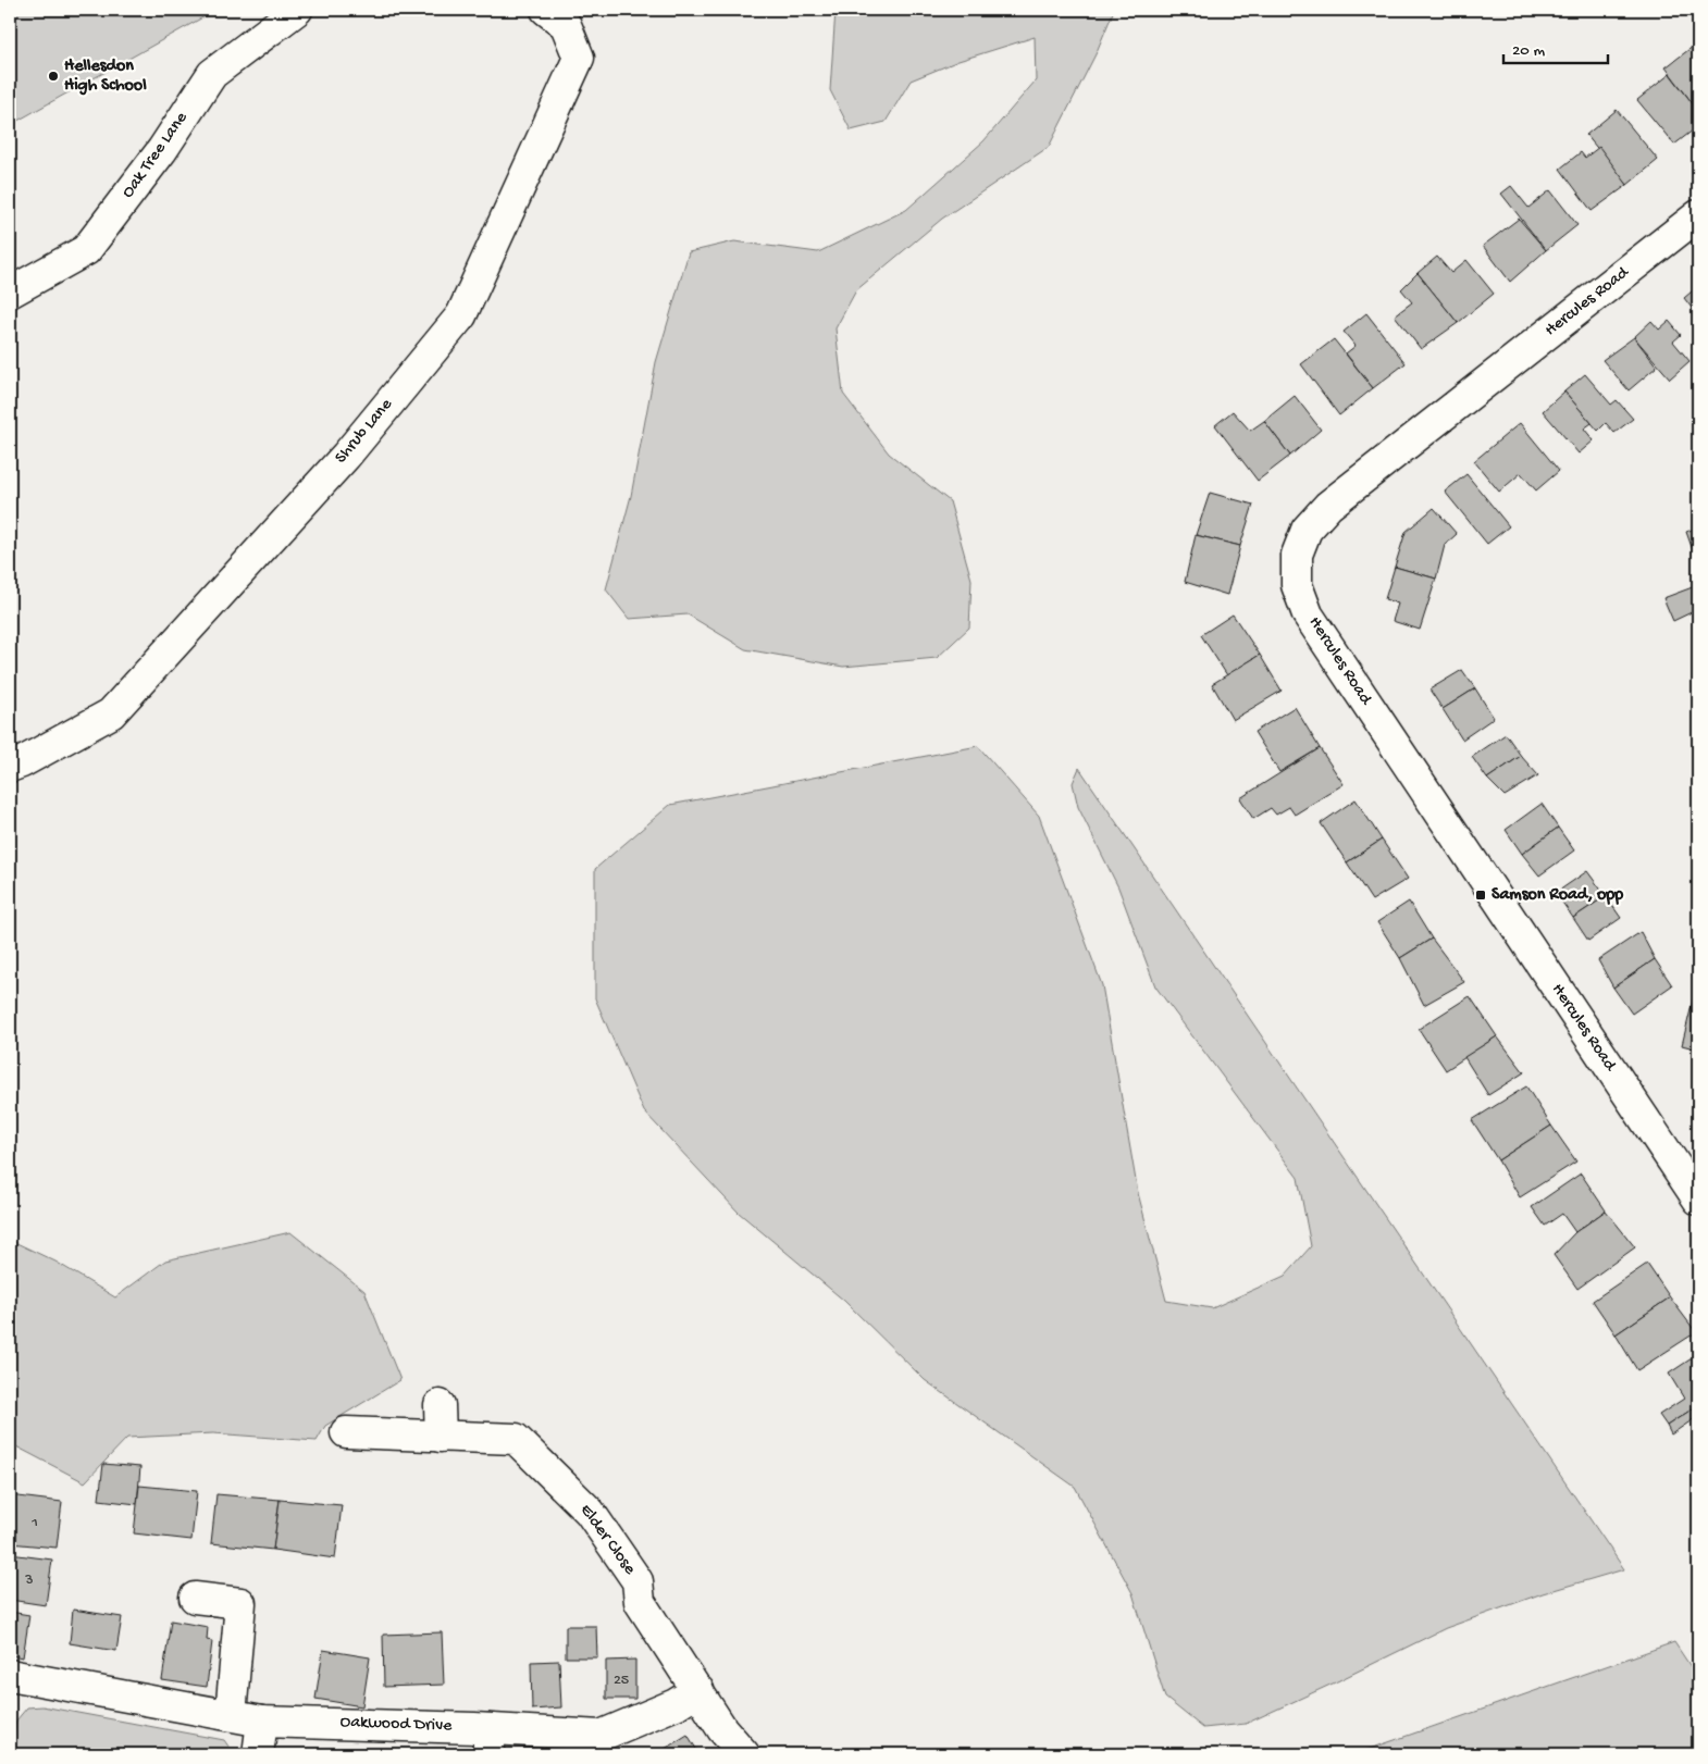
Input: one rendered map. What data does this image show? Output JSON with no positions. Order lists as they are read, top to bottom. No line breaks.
{"streets":{"street":["Oak Tree Lane","Hercules Road","Shrub Lane","Elder Close","Oakwood Drive"]},"crossings":[["Elder Close","Oakwood Drive"]],"places":{"other":["Hellesdon High School"],"transit":["Samson Road, opp"]},"house_numbers":["1","3","25"],"scale_bar":"20 m"}
